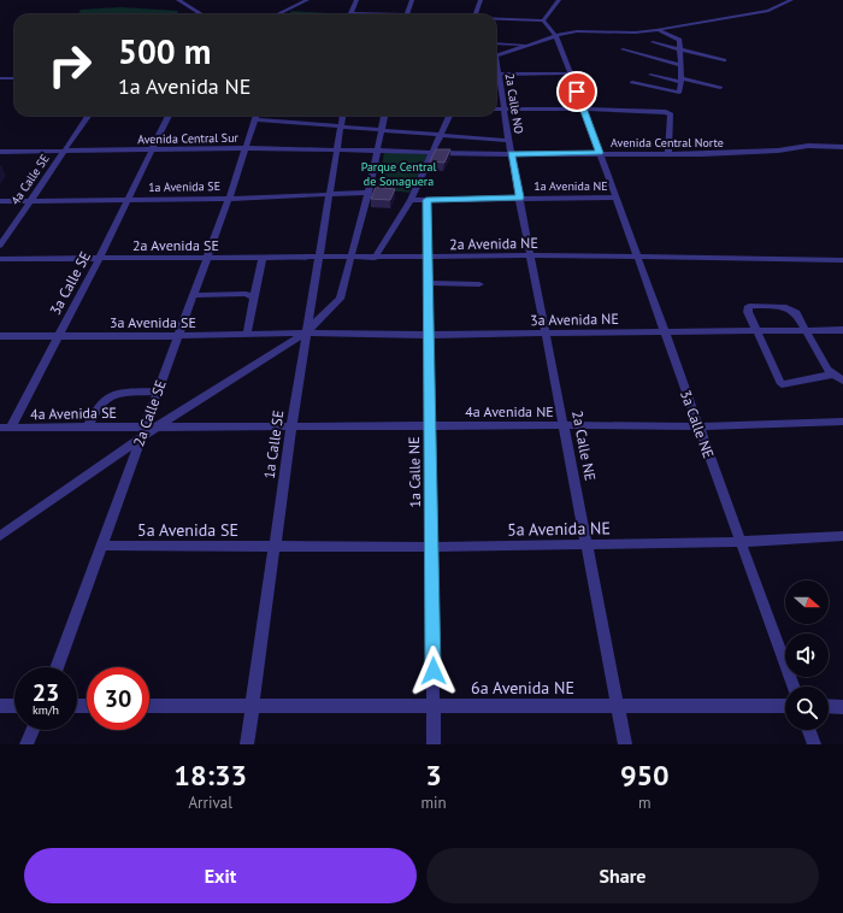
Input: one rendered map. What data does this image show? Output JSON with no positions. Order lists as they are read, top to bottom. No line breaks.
{"streets":{"street":["2a Calle NO","Avenida Central Sur","Avenida Central Norte","4a Calle SE","1a Avenida NE","1a Avenida SE","2a Avenida NE","2a Avenida SE","3a Calle SE","3a Avenida NE","3a Avenida SE","4a Avenida NE","4a Avenida SE","2a Calle SE","3a Calle NE","1a Calle SE","2a Calle NE","1a Calle NE","5a Avenida NE","5a Avenida SE","6a Avenida NE"]},"crossings":[["2a Calle NO","Avenida Central Norte"],["2a Calle NO","2a Calle NE"],["Avenida Central Sur","Avenida Central Norte"],["Avenida Central Sur","4a Calle SE"],["Avenida Central Sur","3a Calle SE"],["Avenida Central Sur","2a Calle SE"],["Avenida Central Sur","1a Calle SE"],["Avenida Central Norte","3a Calle NE"],["Avenida Central Norte","2a Calle NE"],["4a Calle SE","1a Avenida SE"],["1a Avenida NE","3a Calle NE"],["1a Avenida NE","2a Calle NE"],["1a Avenida NE","1a Calle NE"],["1a Avenida SE","3a Calle SE"],["1a Avenida SE","2a Calle SE"],["1a Avenida SE","1a Calle SE"],["2a Avenida NE","2a Avenida SE"],["2a Avenida NE","3a Calle NE"],["2a Avenida NE","2a Calle NE"],["2a Avenida NE","1a Calle NE"],["2a Avenida SE","3a Calle SE"],["2a Avenida SE","2a Calle SE"],["2a Avenida SE","1a Calle SE"],["3a Calle SE","3a Avenida SE"],["3a Calle SE","4a Avenida SE"],["3a Avenida NE","3a Avenida SE"],["3a Avenida NE","3a Calle NE"],["3a Avenida NE","1a Calle SE"],["3a Avenida NE","2a Calle NE"],["3a Avenida NE","1a Calle NE"],["3a Avenida SE","2a Calle SE"],["3a Avenida SE","1a Calle SE"],["4a Avenida NE","4a Avenida SE"],["4a Avenida NE","3a Calle NE"],["4a Avenida NE","1a Calle SE"],["4a Avenida NE","2a Calle NE"],["4a Avenida NE","1a Calle NE"],["4a Avenida SE","2a Calle SE"],["4a Avenida SE","1a Calle SE"],["2a Calle SE","5a Avenida SE"],["3a Calle NE","5a Avenida NE"],["1a Calle SE","5a Avenida NE"],["1a Calle SE","5a Avenida SE"],["1a Calle SE","6a Avenida NE"],["2a Calle NE","5a Avenida NE"],["2a Calle NE","6a Avenida NE"],["1a Calle NE","5a Avenida NE"],["1a Calle NE","6a Avenida NE"],["5a Avenida NE","5a Avenida SE"]],"parks":["Parque Central de Sonaguera"],"north":"right","page":{"turn":["500 m","1a Avenida NE"],"speed":"23 km/h","limit":"30","eta":["18:33","Arrival","3","min","950","m"],"buttons":["Exit","Share"]}}
